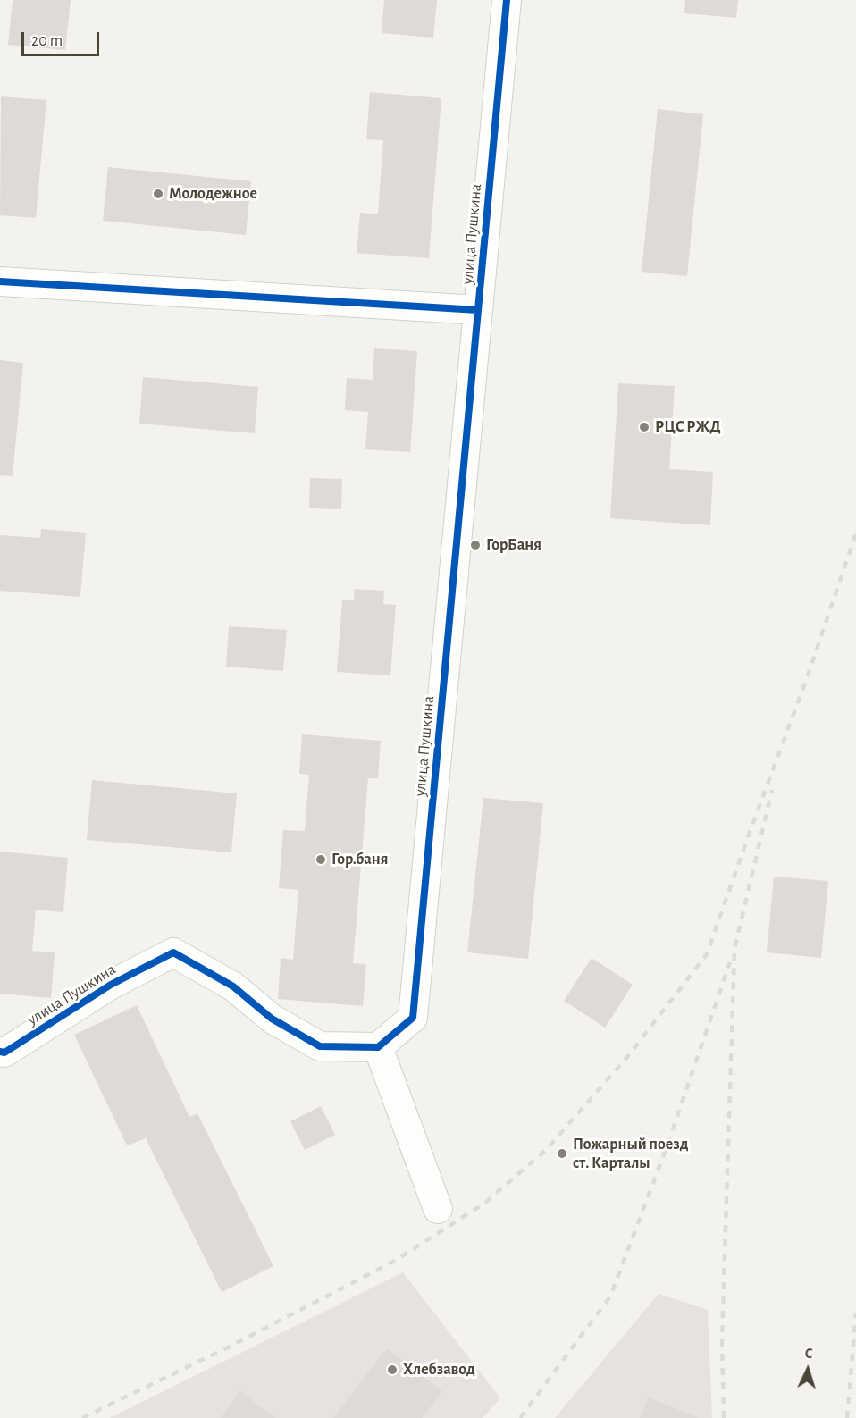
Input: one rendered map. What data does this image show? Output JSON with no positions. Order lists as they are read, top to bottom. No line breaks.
{"streets":{"street":["улица Пушкина"]},"places":["Молодежное","РЦС РЖД","ГорБаня","Гор.баня","Пожарный поезд ст. Карталы","Хлебзавод"],"scale_bar":"20 m","north":"top"}
